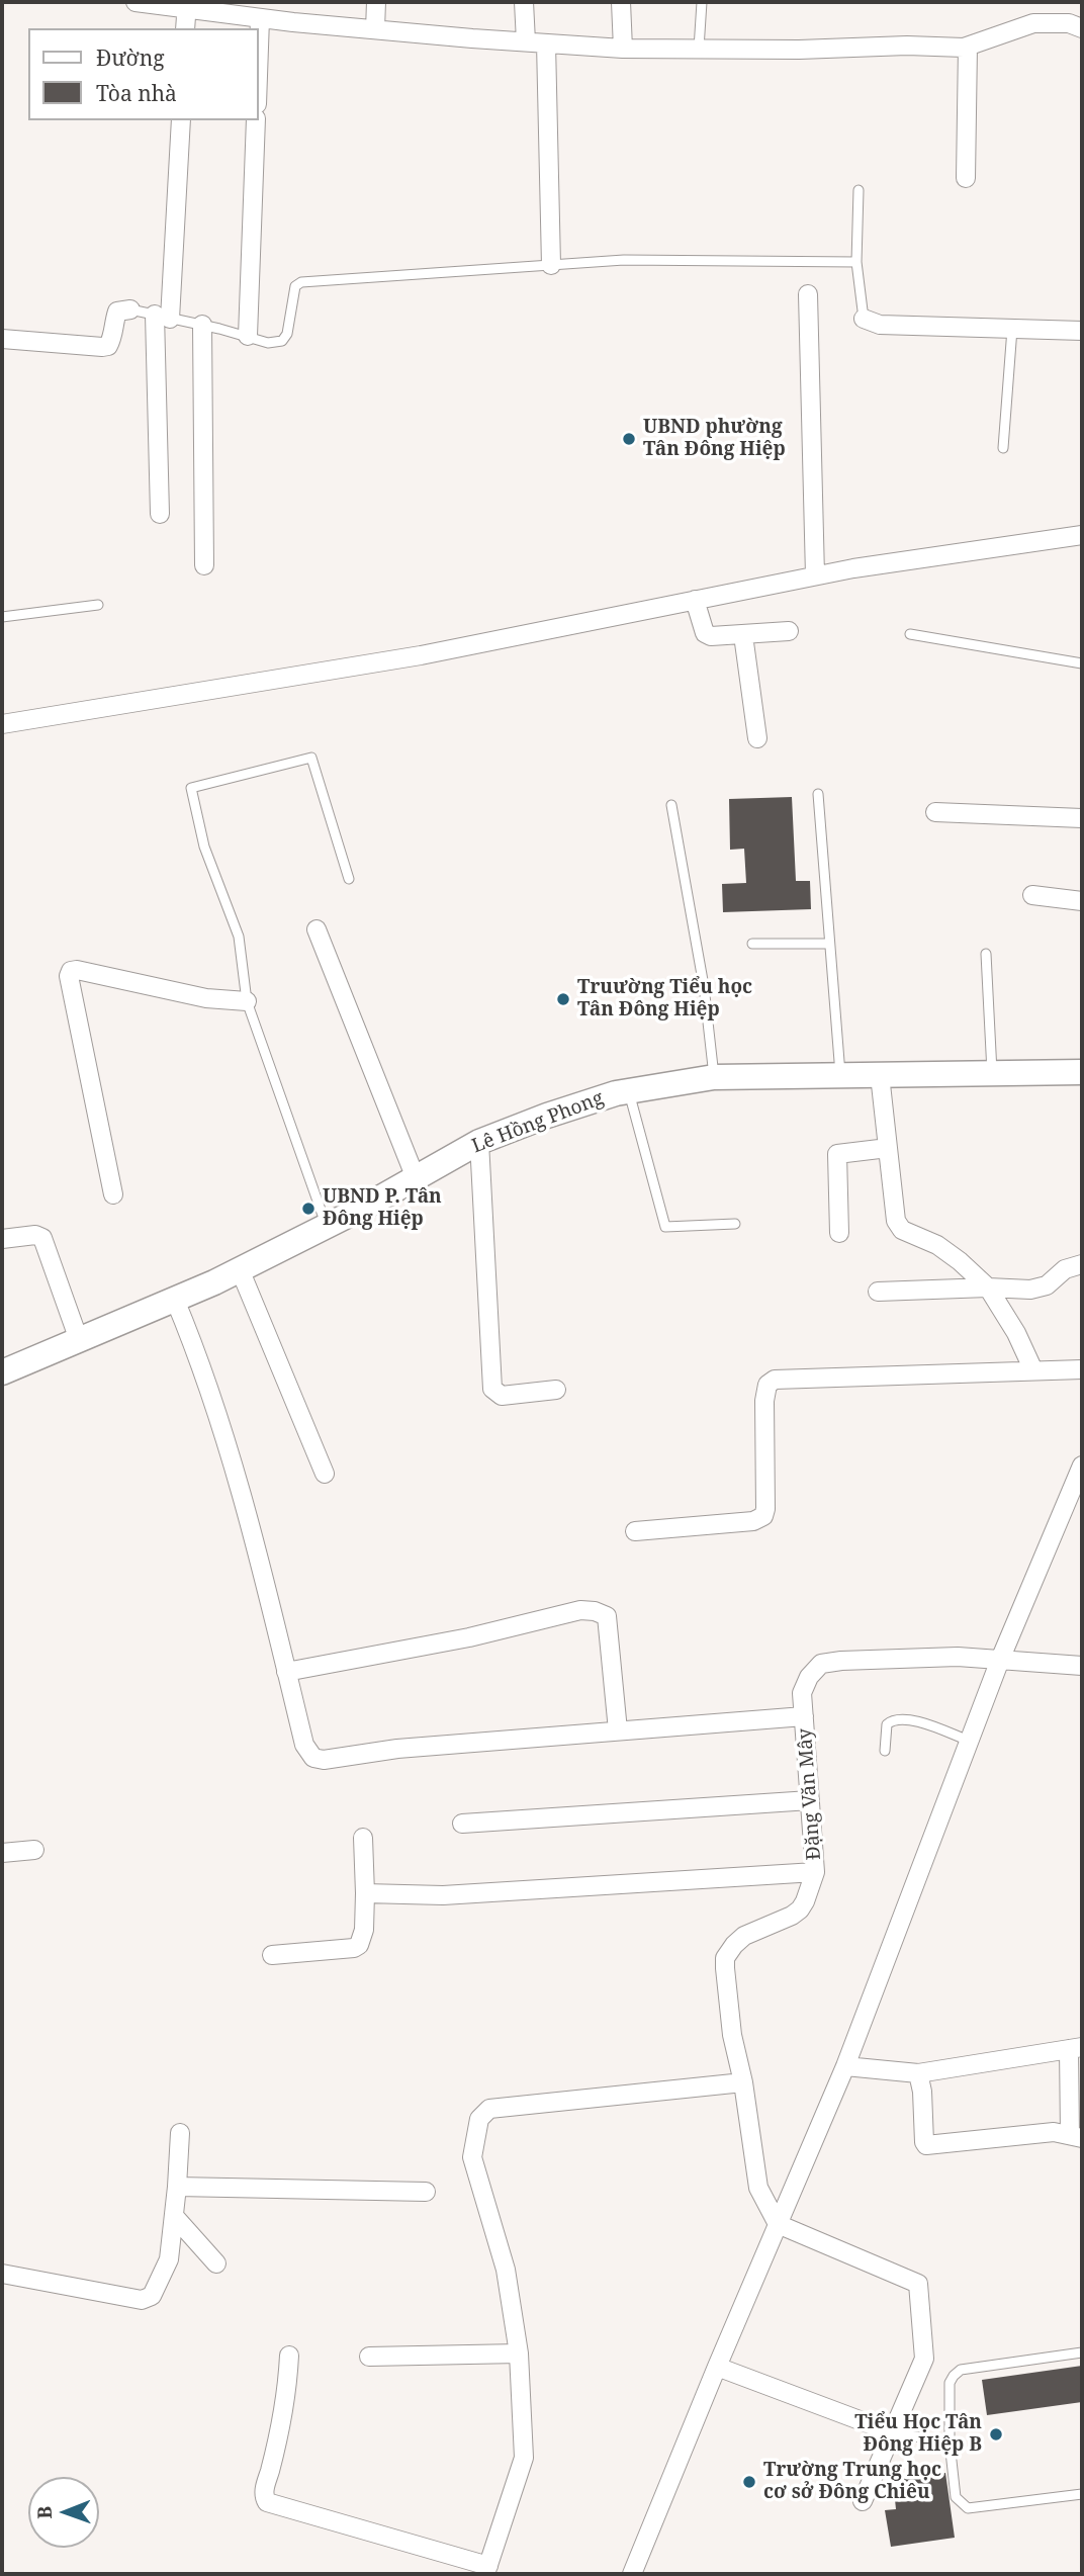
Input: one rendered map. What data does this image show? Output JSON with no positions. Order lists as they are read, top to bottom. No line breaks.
{"streets":{"main road":["Lê Hồng Phong"],"street":["Đặng Văn Mây"]},"places":["UBND phường Tân Đông Hiệp","Truường Tiểu học Tân Đông Hiệp","UBND P. Tân Đông Hiệp","Tiểu Học Tân Đông Hiệp B","Trường Trung học cơ sở Đông Chiêu"],"legend":["Đường","Tòa nhà"],"north":"left"}
